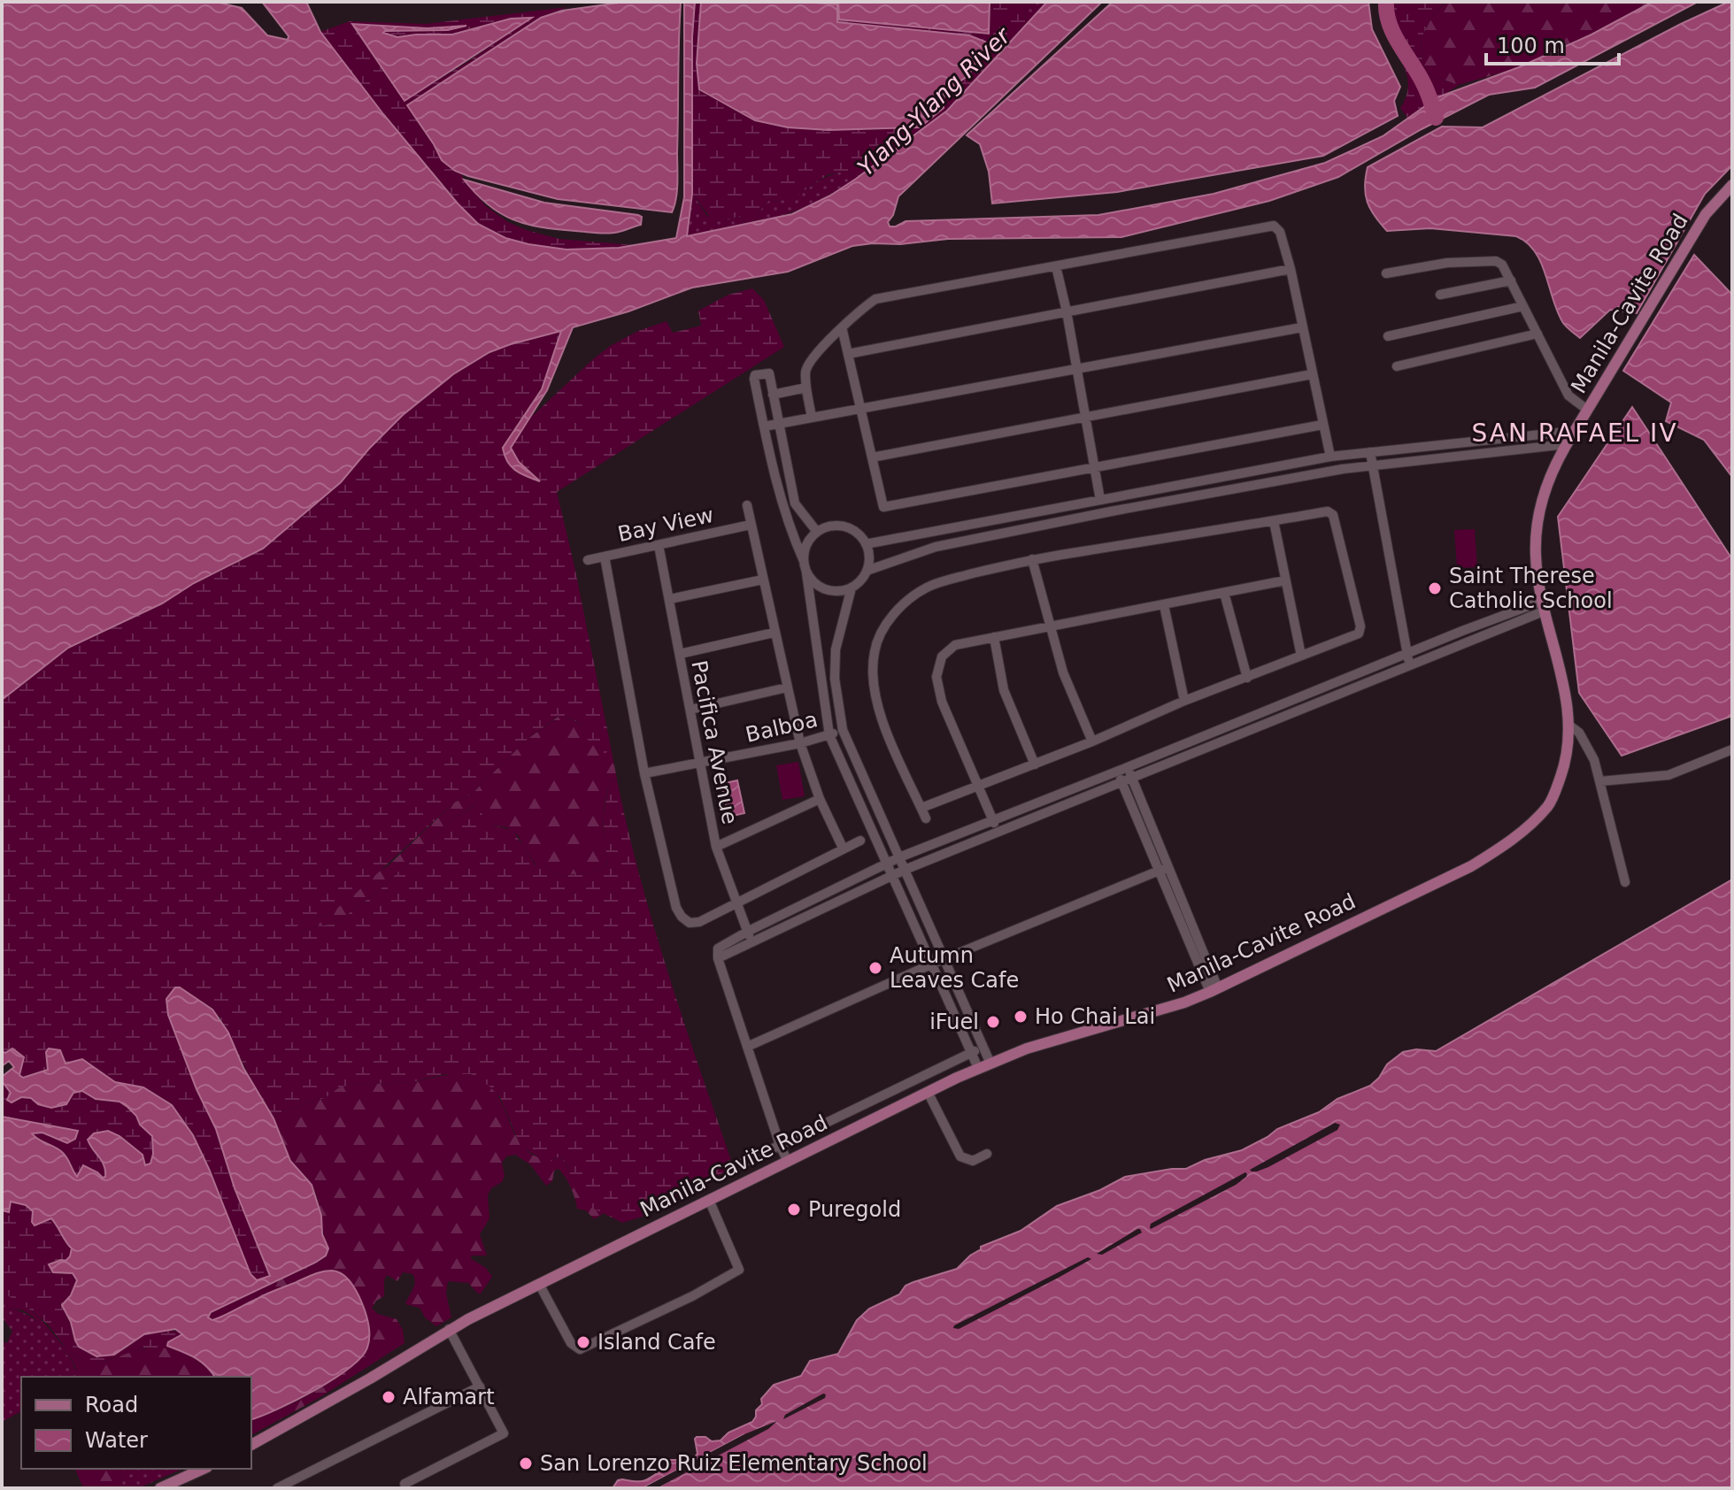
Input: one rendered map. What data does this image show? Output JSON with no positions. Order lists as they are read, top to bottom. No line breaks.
{"streets":{"main road":["Manila-Cavite Road"],"street":["Bay View","Balboa","Pacifica Avenue"]},"crossings":[["Bay View","Pacifica Avenue"],["Balboa","Pacifica Avenue"]],"districts":["SAN RAFAEL IV"],"water":["Ylang-Ylang River"],"places":["Saint Therese Catholic School","Autumn Leaves Cafe","Ho Chai Lai","iFuel","Puregold","Island Cafe","Alfamart","San Lorenzo Ruiz Elementary School"],"legend":["Road","Water"],"scale_bar":"100 m"}
